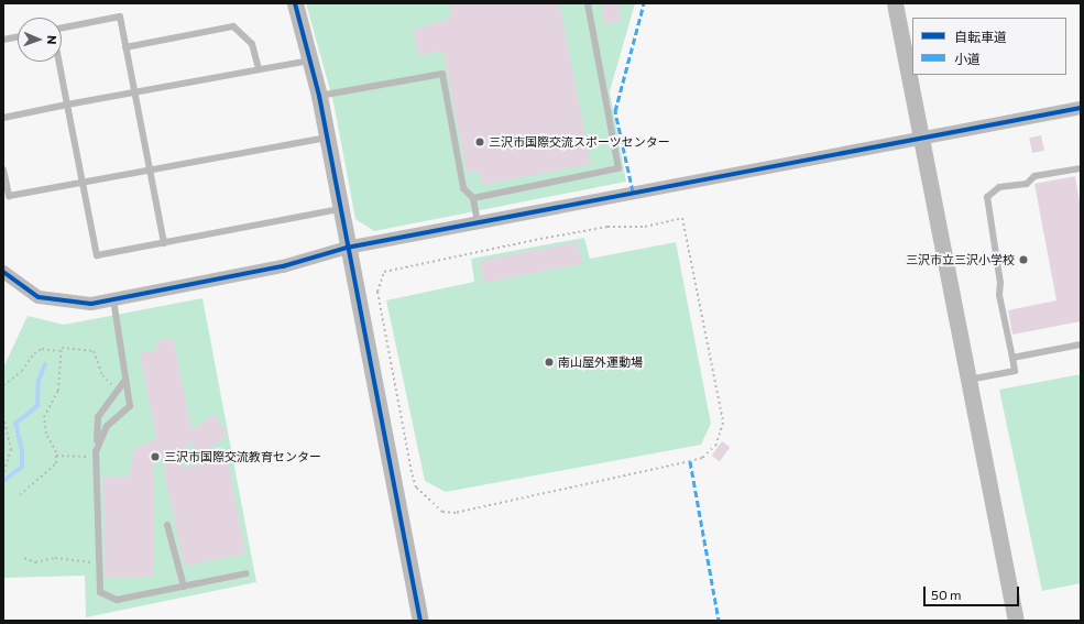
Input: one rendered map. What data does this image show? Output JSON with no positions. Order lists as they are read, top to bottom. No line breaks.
{"places":["三沢市国際交流スポーツセンター","三沢市立三沢小学校","南山屋外運動場","三沢市国際交流教育センター"],"legend":["自転車道","小道"],"scale_bar":"50 m","north":"right"}
